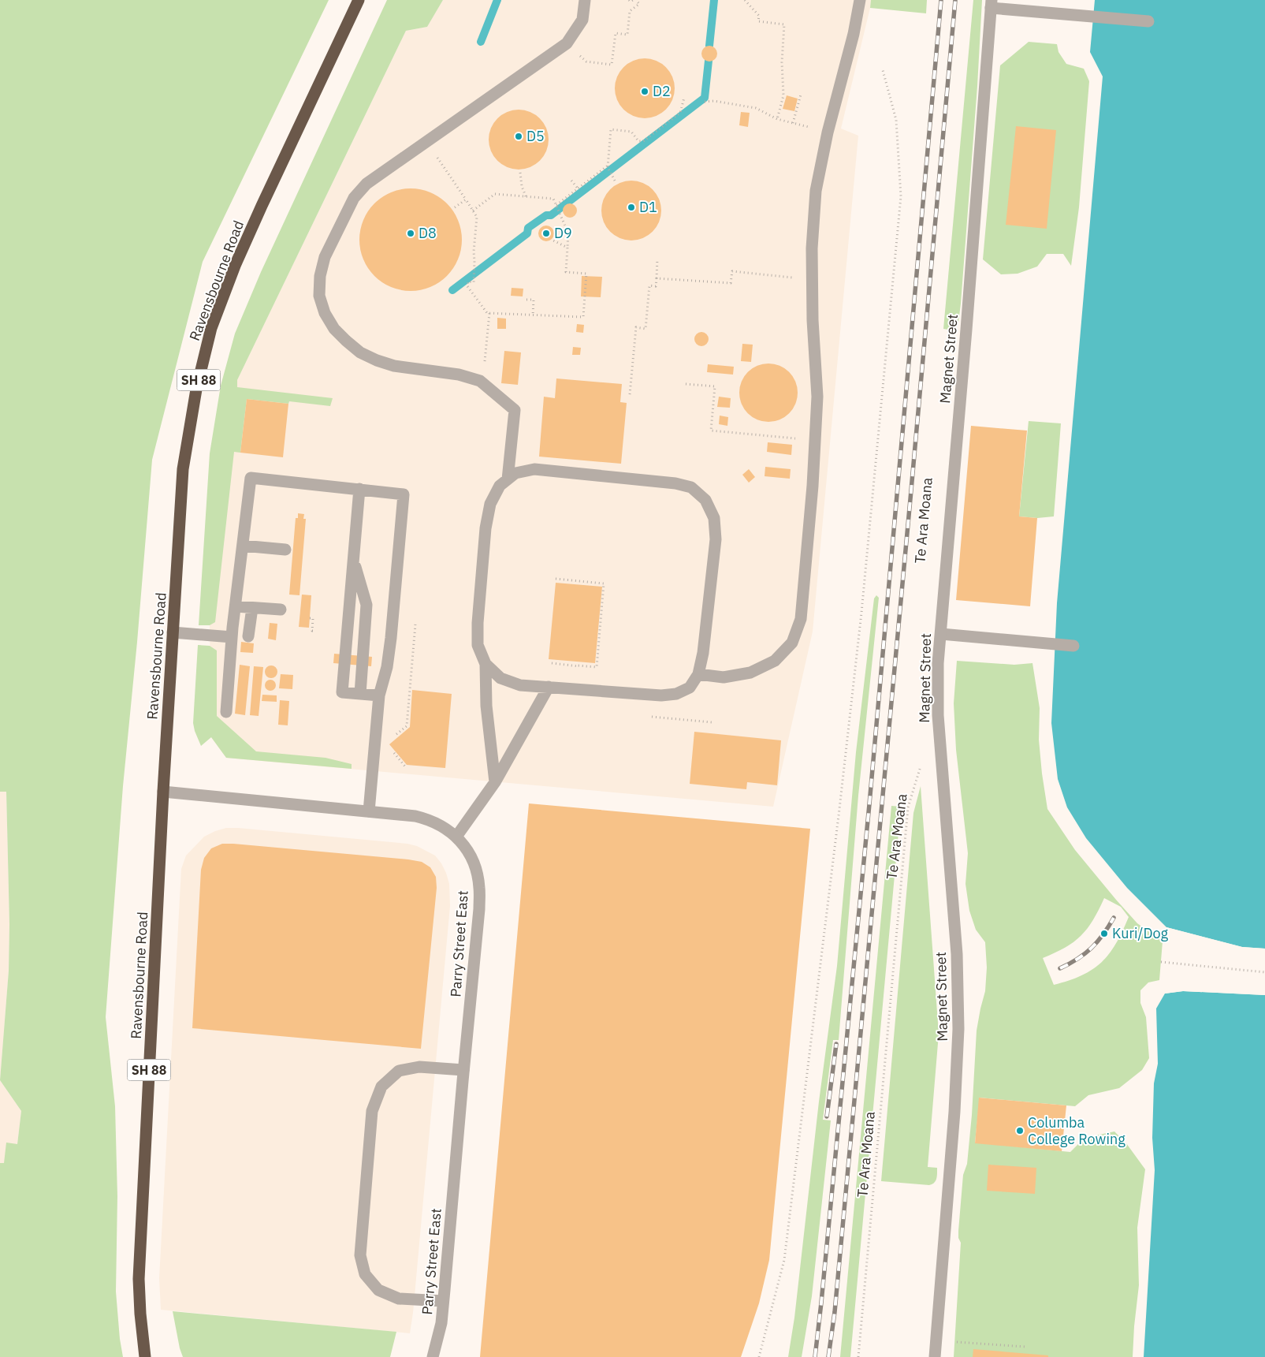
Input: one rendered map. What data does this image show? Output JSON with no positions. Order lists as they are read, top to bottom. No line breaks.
{"streets":{"highway":["Ravensbourne Road","SH 88"],"street":["Magnet Street","Parry Street East"],"path":["Te Ara Moana"]},"crossings":[["Ravensbourne Road","Parry Street East"]],"places":["D2","D5","D1","D8","D9","Kuri/Dog","Columba College Rowing"]}
